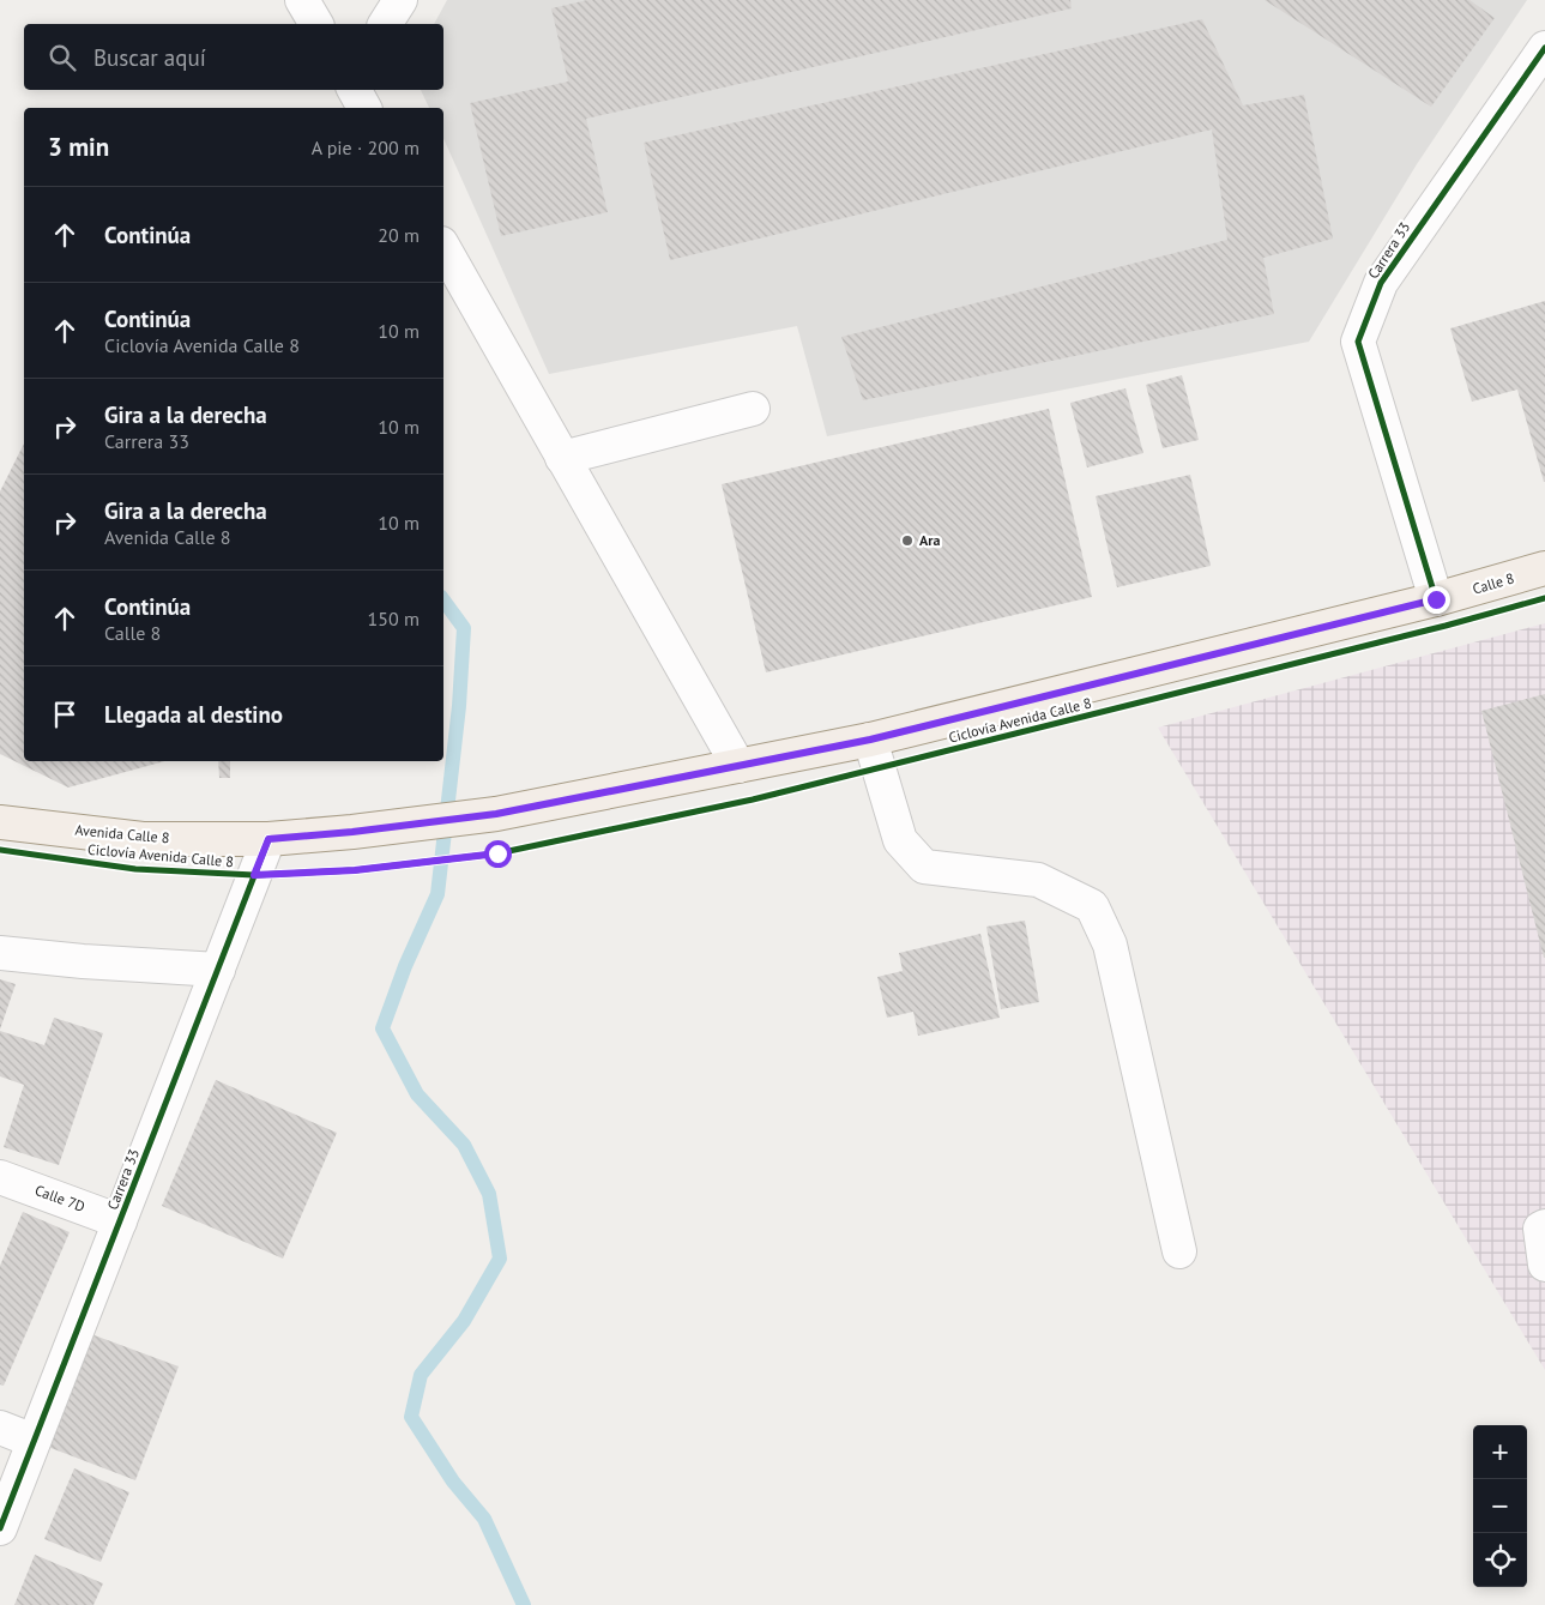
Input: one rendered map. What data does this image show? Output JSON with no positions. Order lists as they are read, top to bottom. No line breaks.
{"streets":{"main road":["Calle 8","Avenida Calle 8"],"street":["Carrera 33","Calle 7D"],"cycle path":["Ciclovía Avenida Calle 8"]},"crossings":[["Carrera 33","Calle 8"],["Carrera 33","Avenida Calle 8"],["Carrera 33","Calle 7D"],["Calle 8","Avenida Calle 8"]],"places":["Ara"],"page":{"search":"Buscar aquí","heading":["3 min","A pie · 200 m"],"list":[["Continúa","20 m"],["Continúa","Ciclovía Avenida Calle 8","10 m"],["Gira a la derecha","Carrera 33","10 m"],["Gira a la derecha","Avenida Calle 8","10 m"],["Continúa","Calle 8","150 m"],"Llegada al destino"],"map_buttons":["+","−"]}}
